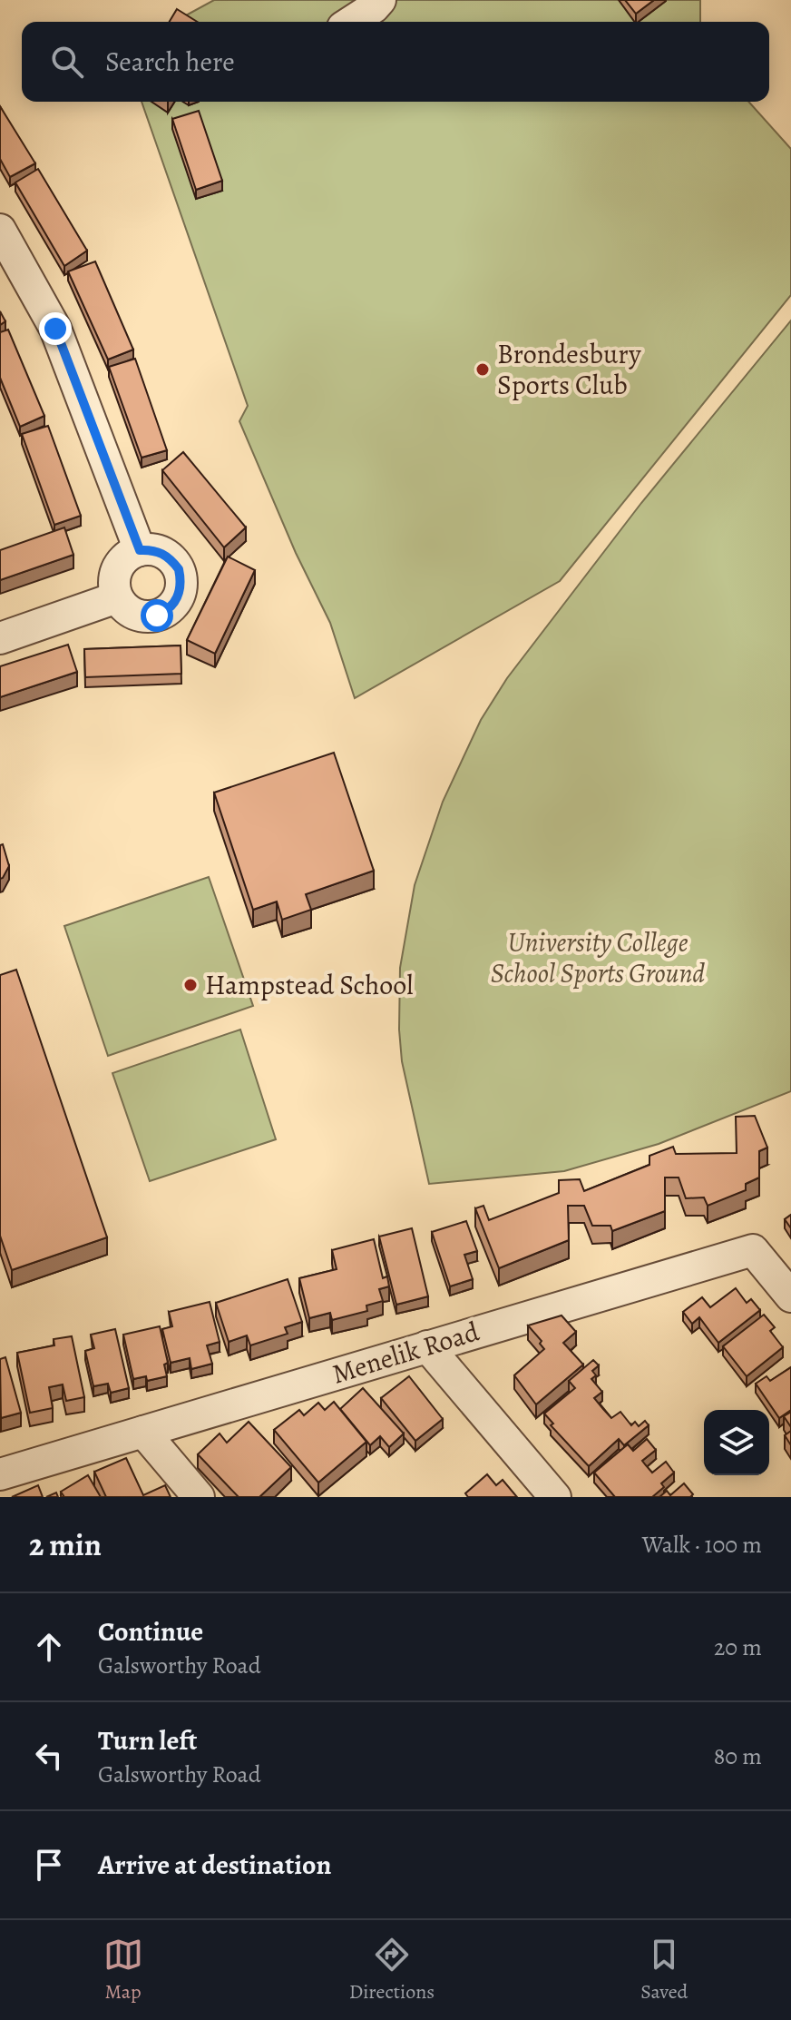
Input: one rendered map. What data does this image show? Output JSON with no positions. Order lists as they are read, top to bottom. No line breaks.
{"streets":{"street":["Menelik Road"]},"parks":["University College School Sports Ground"],"places":["Brondesbury Sports Club","Hampstead School"],"page":{"search":"Search here","heading":["2 min","Walk · 100 m"],"list":[["Continue","Galsworthy Road","20 m"],["Turn left","Galsworthy Road","80 m"],"Arrive at destination"],"nav":["Map","Directions","Saved"]}}
